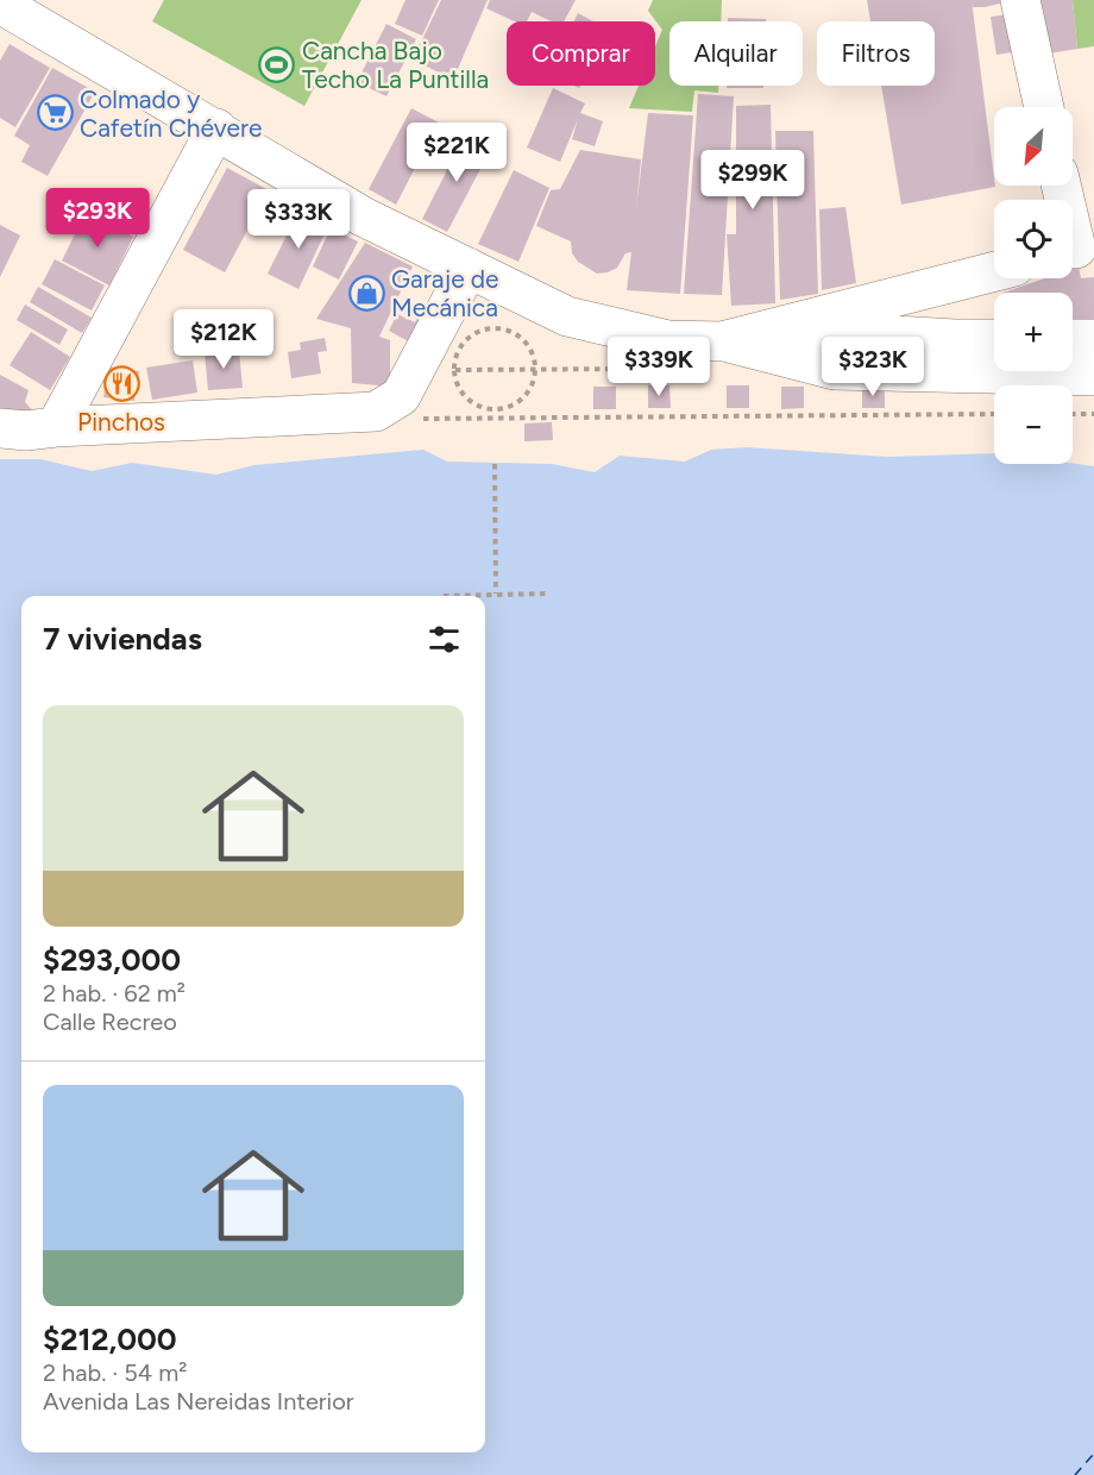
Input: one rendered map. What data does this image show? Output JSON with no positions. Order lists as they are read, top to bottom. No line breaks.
{"places":{"sports":["Cancha Bajo Techo La Puntilla"],"supermarket":["Colmado y Cafetín Chévere"],"shop":["Garaje de Mecánica"],"restaurant":["Pinchos"]},"north":"bottom left","page":{"chip":["Comprar","Alquilar","Filtros"],"map_buttons":["+","−"],"price":["$221K","$299K","$293K","$333K","$212K","$339K","$323K"],"heading":"7 viviendas","list":[{"name":"$293,000","note":"2 hab. · 62 m² · Calle Recreo"},{"name":"$212,000","note":"2 hab. · 54 m² · Avenida Las Nereidas Interior"}]}}
